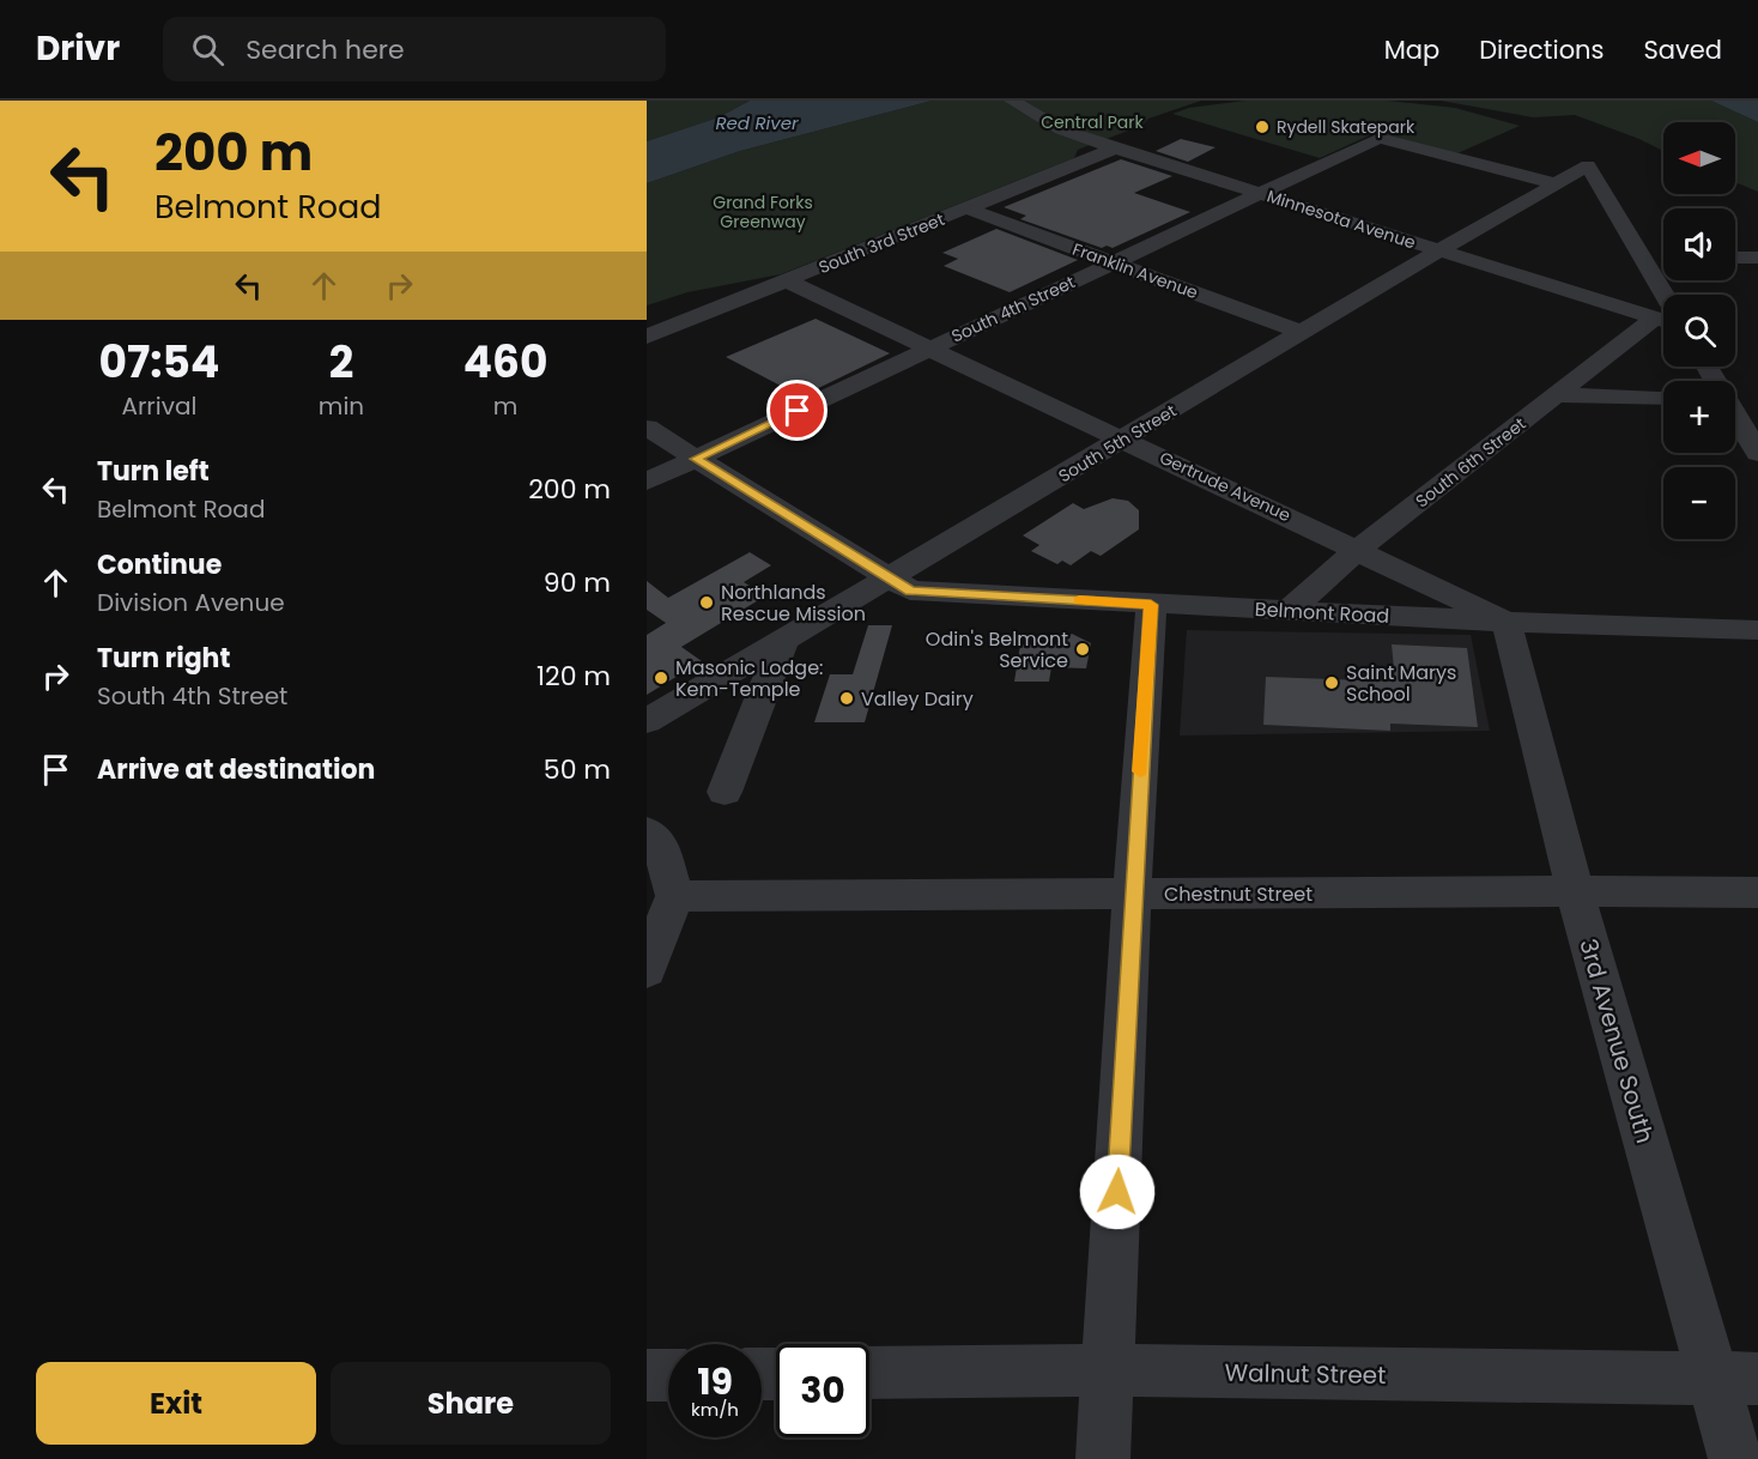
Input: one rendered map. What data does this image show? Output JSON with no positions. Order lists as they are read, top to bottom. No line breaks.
{"streets":{"street":["Minnesota Avenue","South 3rd Street","Franklin Avenue","South 4th Street","South 5th Street","South 6th Street","Gertrude Avenue","Belmont Road","Chestnut Street","3rd Avenue South","Walnut Street"]},"crossings":[["Minnesota Avenue","South 3rd Street"],["Minnesota Avenue","South 4th Street"],["Minnesota Avenue","South 5th Street"],["South 3rd Street","Franklin Avenue"],["South 3rd Street","Gertrude Avenue"],["Franklin Avenue","South 4th Street"],["Franklin Avenue","South 5th Street"],["South 4th Street","South 5th Street"],["South 4th Street","Gertrude Avenue"],["South 4th Street","Belmont Road"],["South 5th Street","Gertrude Avenue"],["South 5th Street","Belmont Road"],["South 6th Street","Gertrude Avenue"],["South 6th Street","Belmont Road"],["Gertrude Avenue","Belmont Road"],["Gertrude Avenue","3rd Avenue South"],["Belmont Road","3rd Avenue South"],["Chestnut Street","3rd Avenue South"],["3rd Avenue South","Walnut Street"]],"water":["Red River"],"parks":["Central Park","Grand Forks Greenway"],"places":["Rydell Skatepark","Northlands Rescue Mission","Odin's Belmont Service","Masonic Lodge: Kem-Temple","Saint Marys School","Valley Dairy"],"north":"left","page":{"header":"Drivr","search":"Search here","nav":["Map","Directions","Saved"],"turn":["200 m","Belmont Road"],"map_buttons":["+","−"],"eta":["07:54","Arrival","2","min","460","m"],"list":[{"name":"Turn left","note":"Belmont Road","value":"200 m"},{"name":"Continue","note":"Division Avenue","value":"90 m"},{"name":"Turn right","note":"South 4th Street","value":"120 m"},{"name":"Arrive at destination","value":"50 m"}],"speed":"19 km/h","limit":"30","buttons":["Exit","Share"]}}
